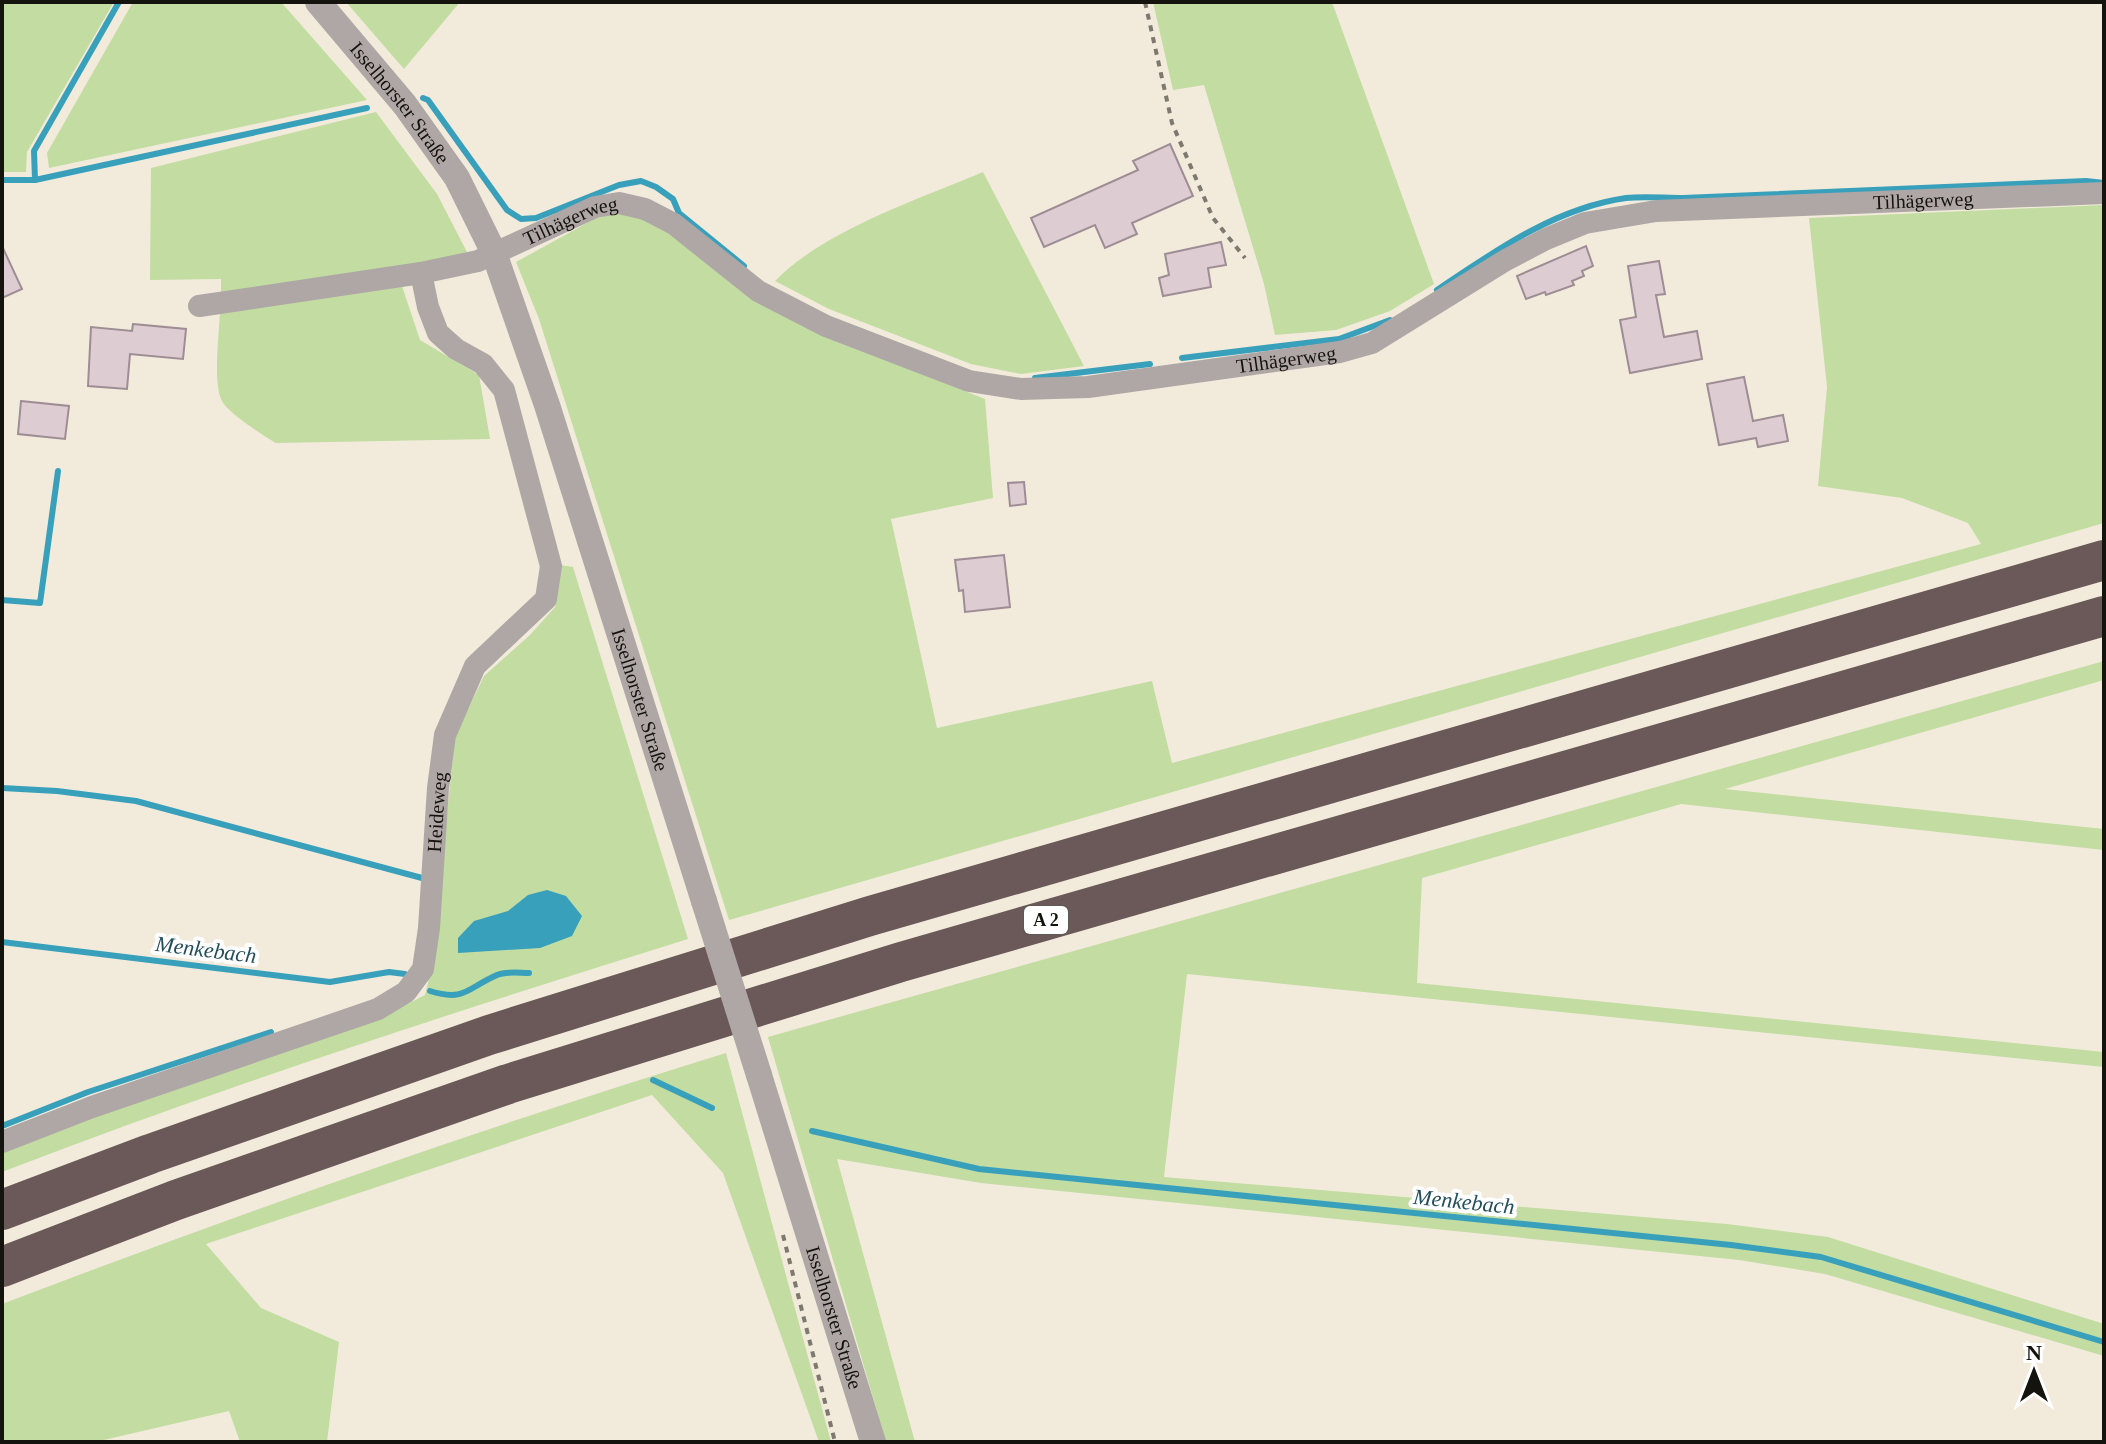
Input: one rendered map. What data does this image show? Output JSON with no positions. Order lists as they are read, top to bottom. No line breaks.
{"streets":{"highway":["A 2"],"street":["Isselhorster Straße","Tilhägerweg","Heideweg"]},"crossings":[["Isselhorster Straße","Tilhägerweg"]],"water":["Menkebach"],"north":"top"}
